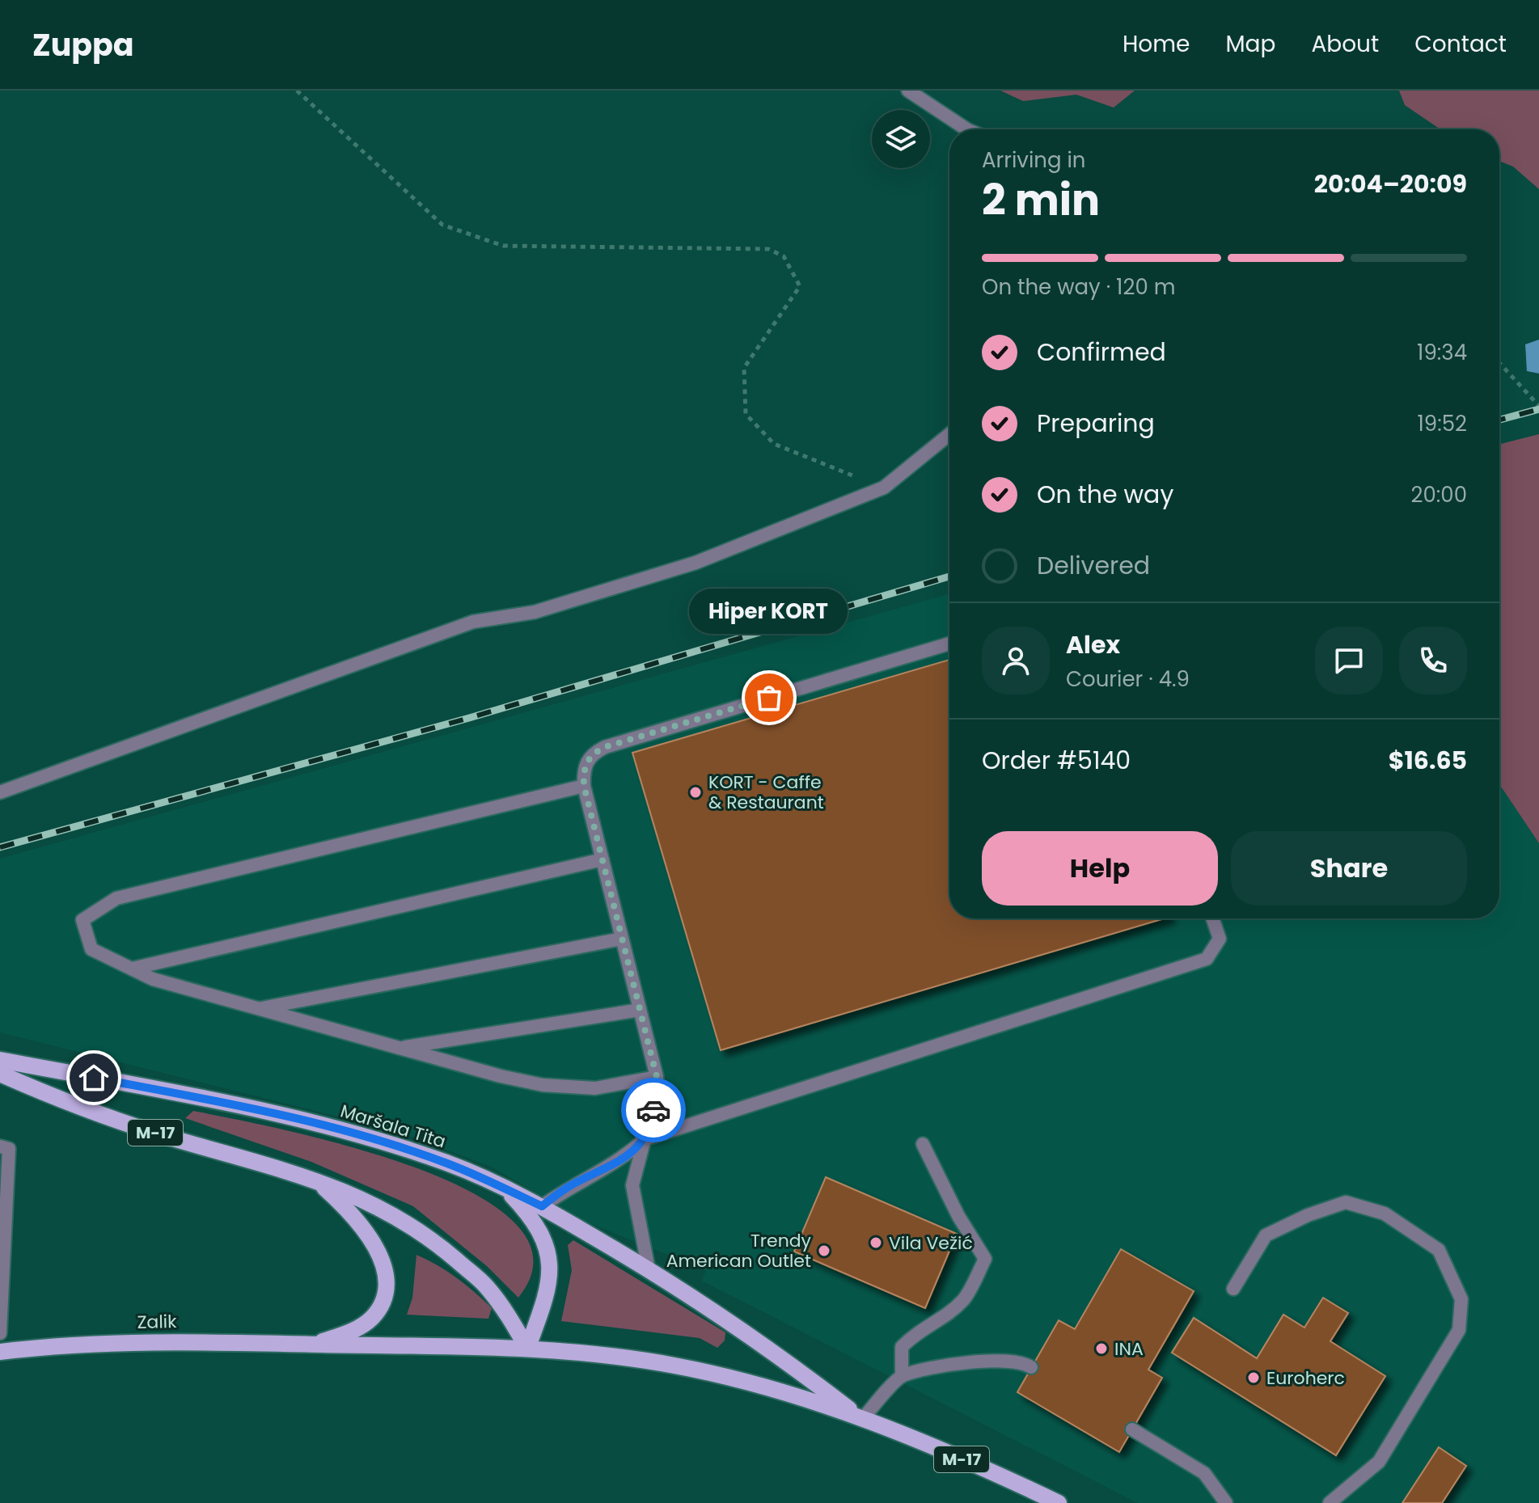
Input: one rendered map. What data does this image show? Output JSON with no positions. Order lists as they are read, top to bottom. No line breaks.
{"streets":{"main road":["Maršala Tita","M-17","Zalik"]},"crossings":[["Maršala Tita","M-17"],["M-17","Zalik"]],"places":["Hiper KORT","KORT - Caffe & Restaurant","Vila Vežić","Trendy American Outlet","INA","Euroherc"],"page":{"header":"Zuppa","nav":["Home","Map","About","Contact"],"heading":["2 min","Arriving in","20:04–20:09"],"panel":["Alex","Courier · 4.9","Order #5140","$16.65"],"bar":"On the way · 120 m","list":[["Confirmed","19:34"],["Preparing","19:52"],["On the way","20:00"],"Delivered"],"bubble":"Hiper KORT","buttons":["Help","Share"]}}
